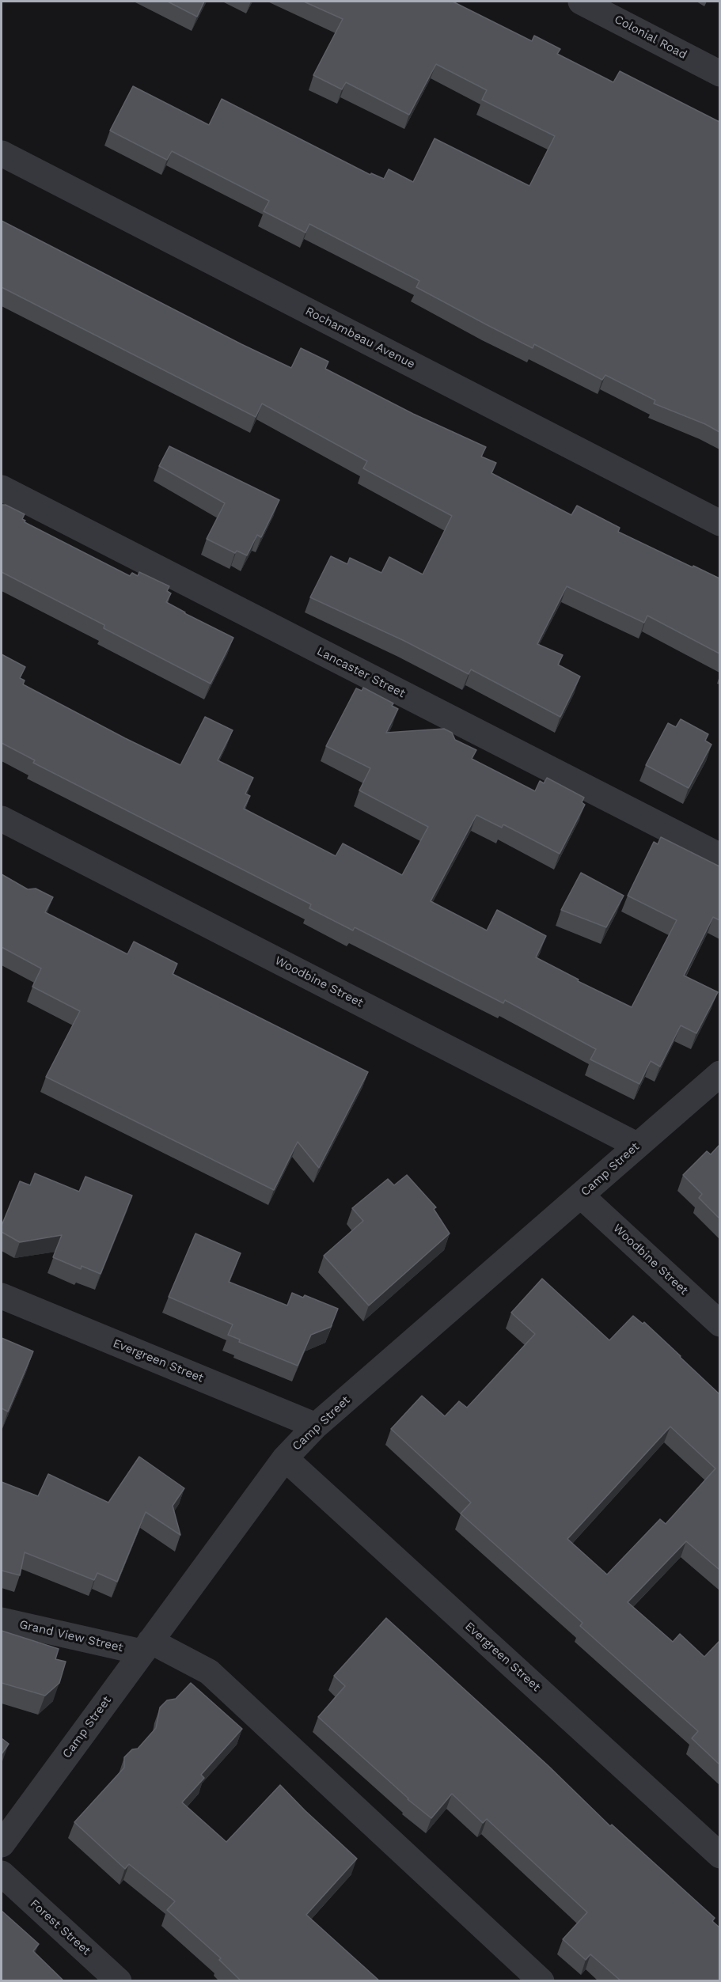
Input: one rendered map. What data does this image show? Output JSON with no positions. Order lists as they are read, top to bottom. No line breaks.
{"streets":{"street":["Colonial Road","Rochambeau Avenue","Lancaster Street","Woodbine Street","Camp Street","Evergreen Street","Grand View Street","Forest Street"]},"crossings":[["Woodbine Street","Camp Street"],["Camp Street","Evergreen Street"],["Camp Street","Grand View Street"]]}
